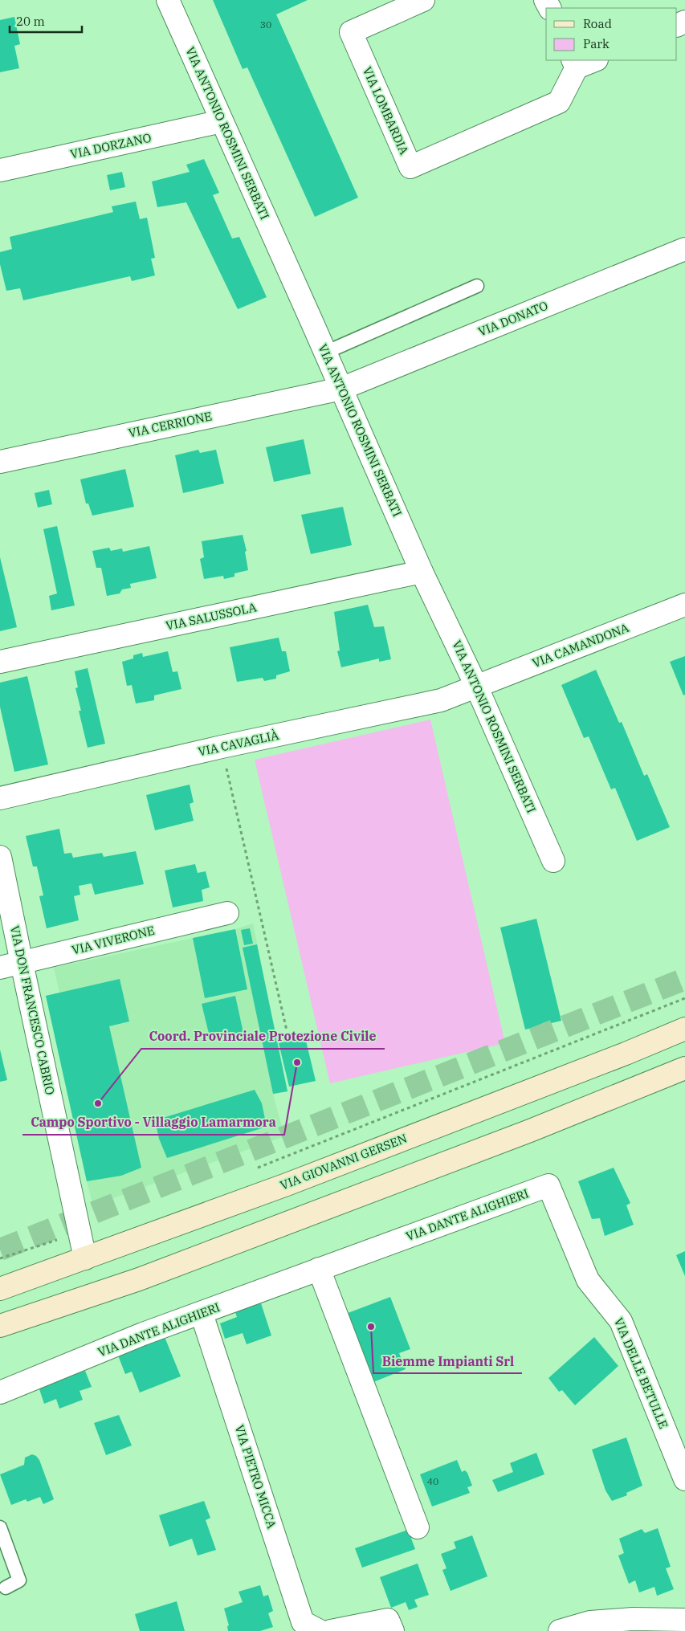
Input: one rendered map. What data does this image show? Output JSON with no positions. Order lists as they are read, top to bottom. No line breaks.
{"streets":{"street":["VIA LOMBARDIA","VIA ANTONIO ROSMINI SERBATI","VIA DORZANO","VIA DONATO","VIA CERRIONE","VIA SALUSSOLA","VIA CAMANDONA","VIA CAVAGLIÀ","VIA VIVERONE","VIA DON FRANCESCO CABRIO","VIA GIOVANNI GERSEN","VIA DANTE ALIGHIERI","VIA DELLE BETULLE","VIA PIETRO MICCA"]},"crossings":[["VIA ANTONIO ROSMINI SERBATI","VIA DORZANO"],["VIA ANTONIO ROSMINI SERBATI","VIA DONATO"],["VIA ANTONIO ROSMINI SERBATI","VIA CERRIONE"],["VIA ANTONIO ROSMINI SERBATI","VIA SALUSSOLA"],["VIA ANTONIO ROSMINI SERBATI","VIA CAMANDONA"],["VIA ANTONIO ROSMINI SERBATI","VIA CAVAGLIÀ"],["VIA DONATO","VIA CERRIONE"],["VIA CAMANDONA","VIA CAVAGLIÀ"],["VIA VIVERONE","VIA DON FRANCESCO CABRIO"],["VIA DON FRANCESCO CABRIO","VIA GIOVANNI GERSEN"],["VIA DANTE ALIGHIERI","VIA DELLE BETULLE"],["VIA DANTE ALIGHIERI","VIA PIETRO MICCA"]],"places":["Campo Sportivo - Villaggio Lamarmora","Coord. Provinciale Protezione Civile","Biemme Impianti Srl"],"house_numbers":["30","40"],"legend":["Road","Park"],"scale_bar":"20 m"}
